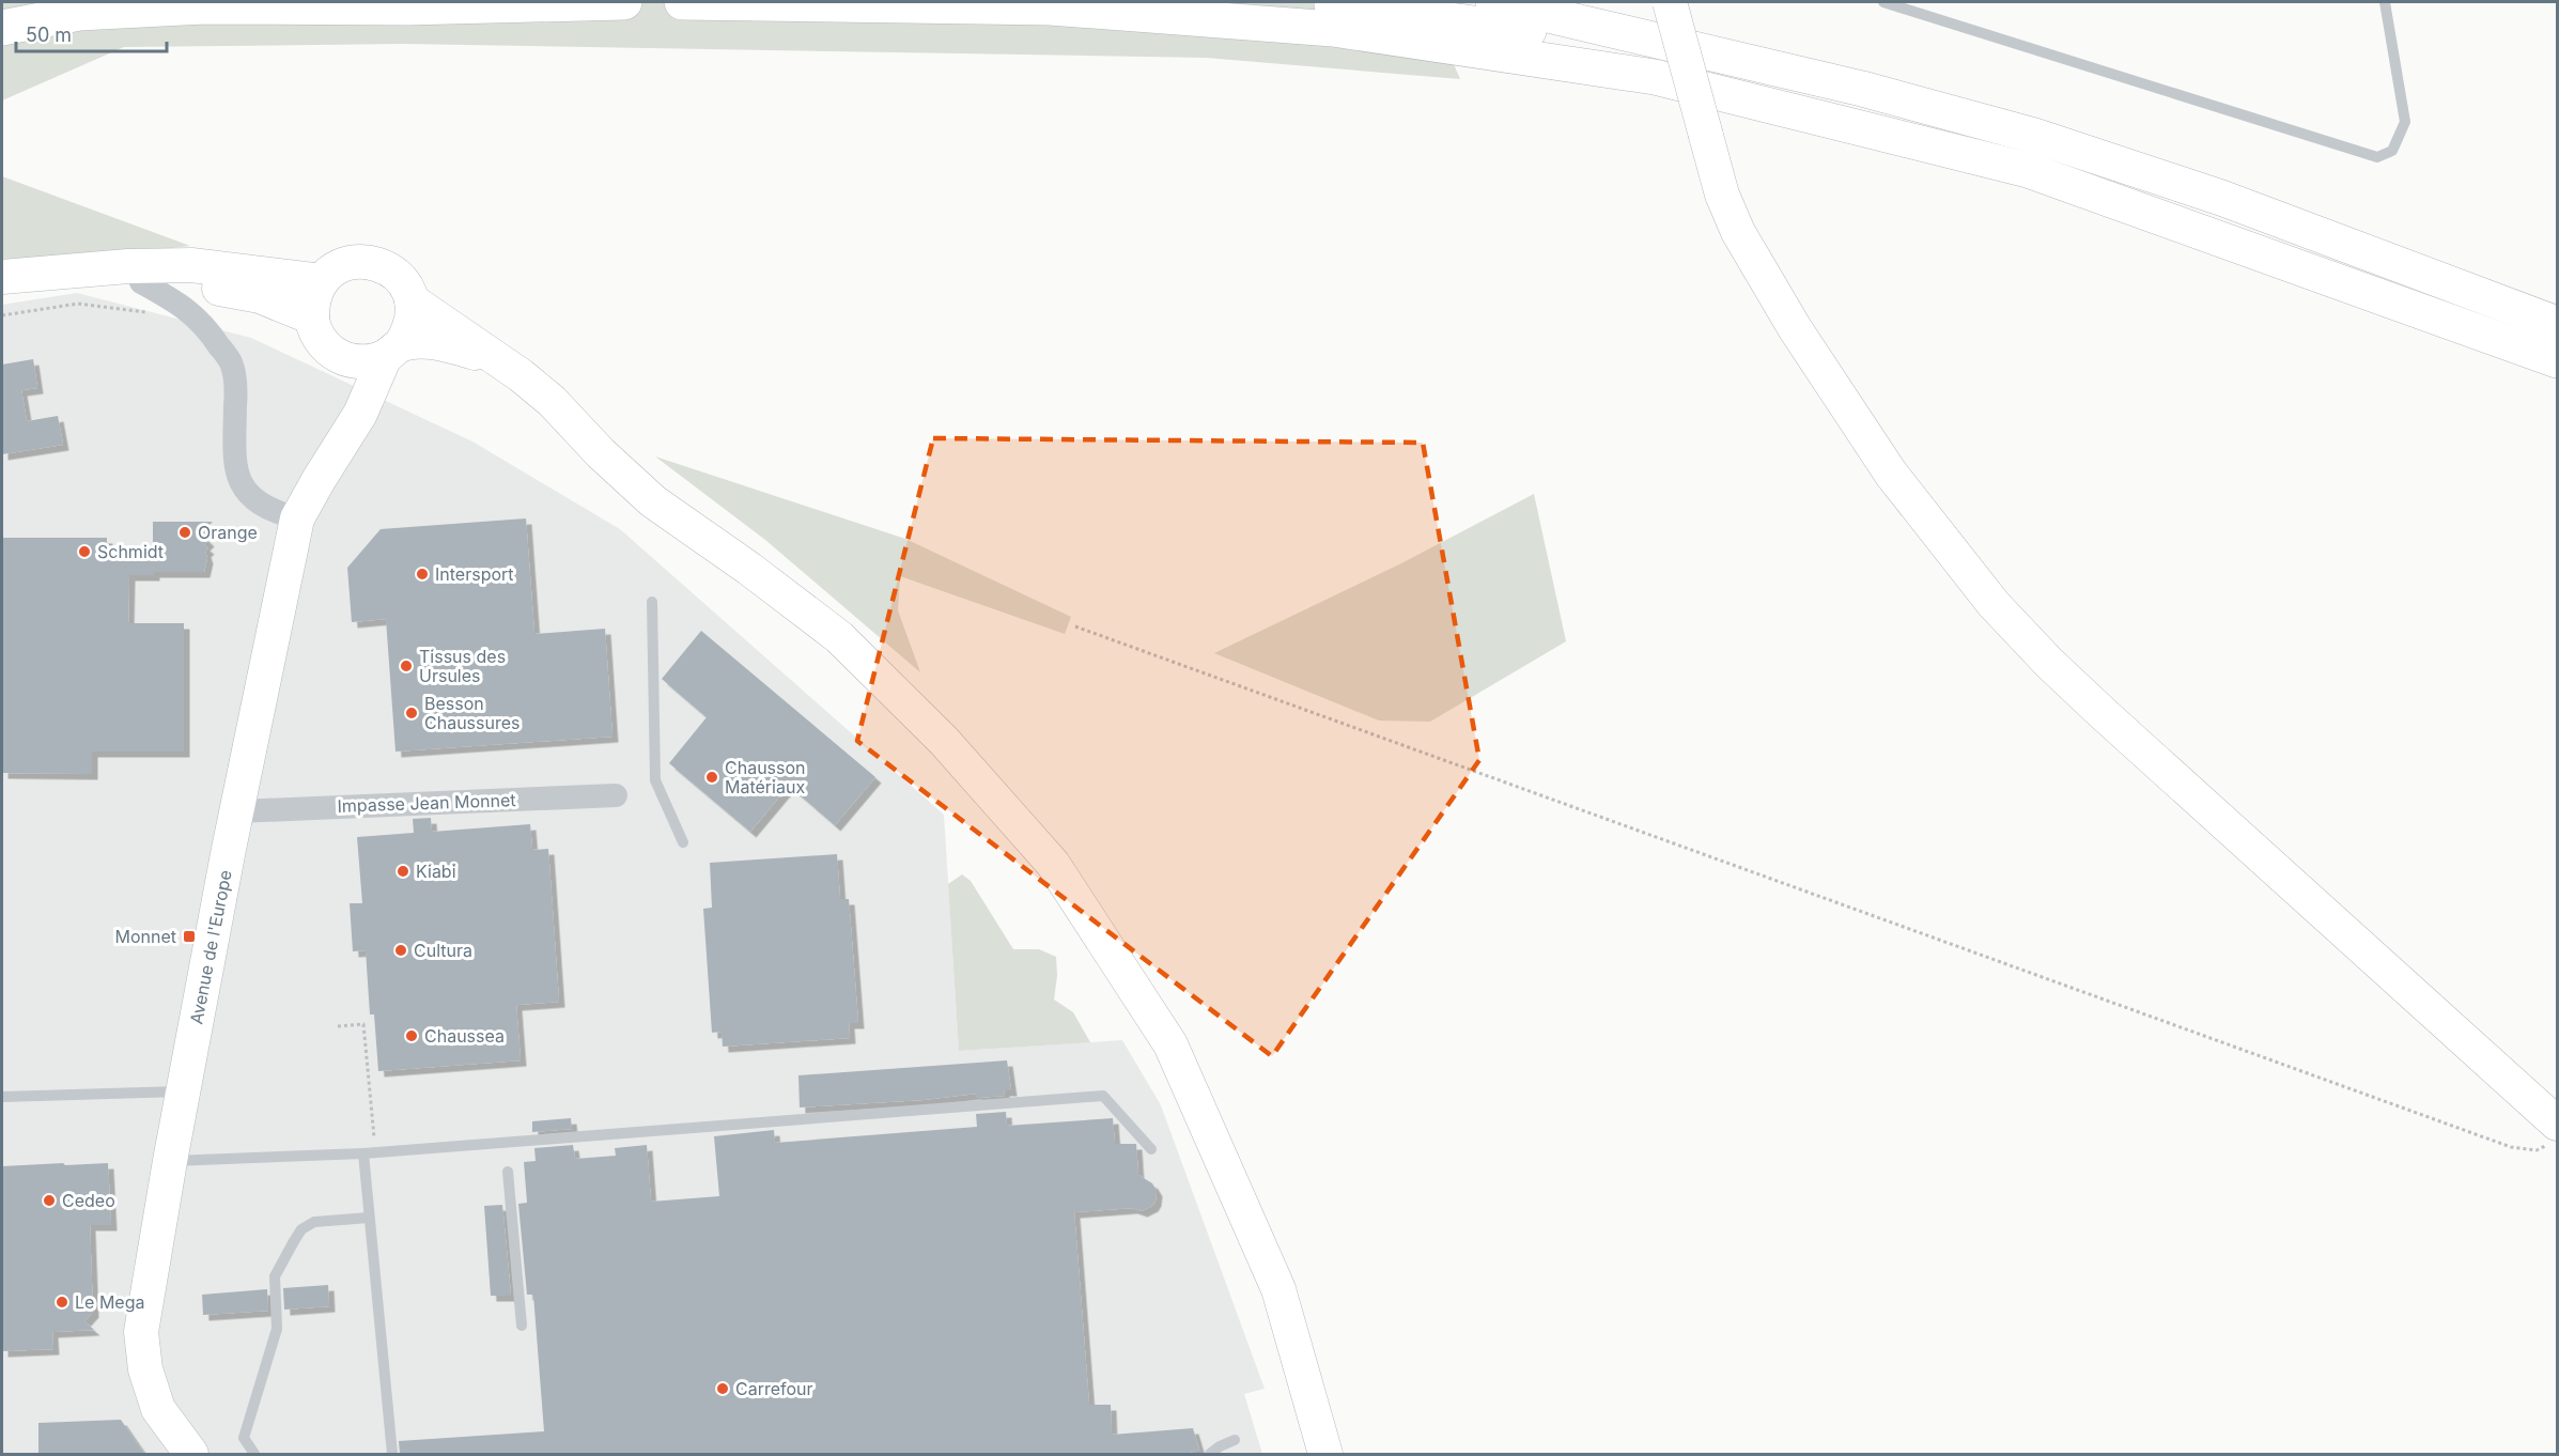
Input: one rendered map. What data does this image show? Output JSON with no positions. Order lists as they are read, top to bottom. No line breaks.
{"streets":{"main road":["Avenue de l'Europe"],"street":["Impasse Jean Monnet"]},"crossings":[["Impasse Jean Monnet","Avenue de l'Europe"]],"places":{"other":["Orange","Schmidt","Intersport","Tissus des Ursules","Besson Chaussures","Chausson Matériaux","Kiabi","Cultura","Chaussea","Cedeo","Le Mega","Carrefour"],"transit":["Monnet"]},"scale_bar":"50 m"}
